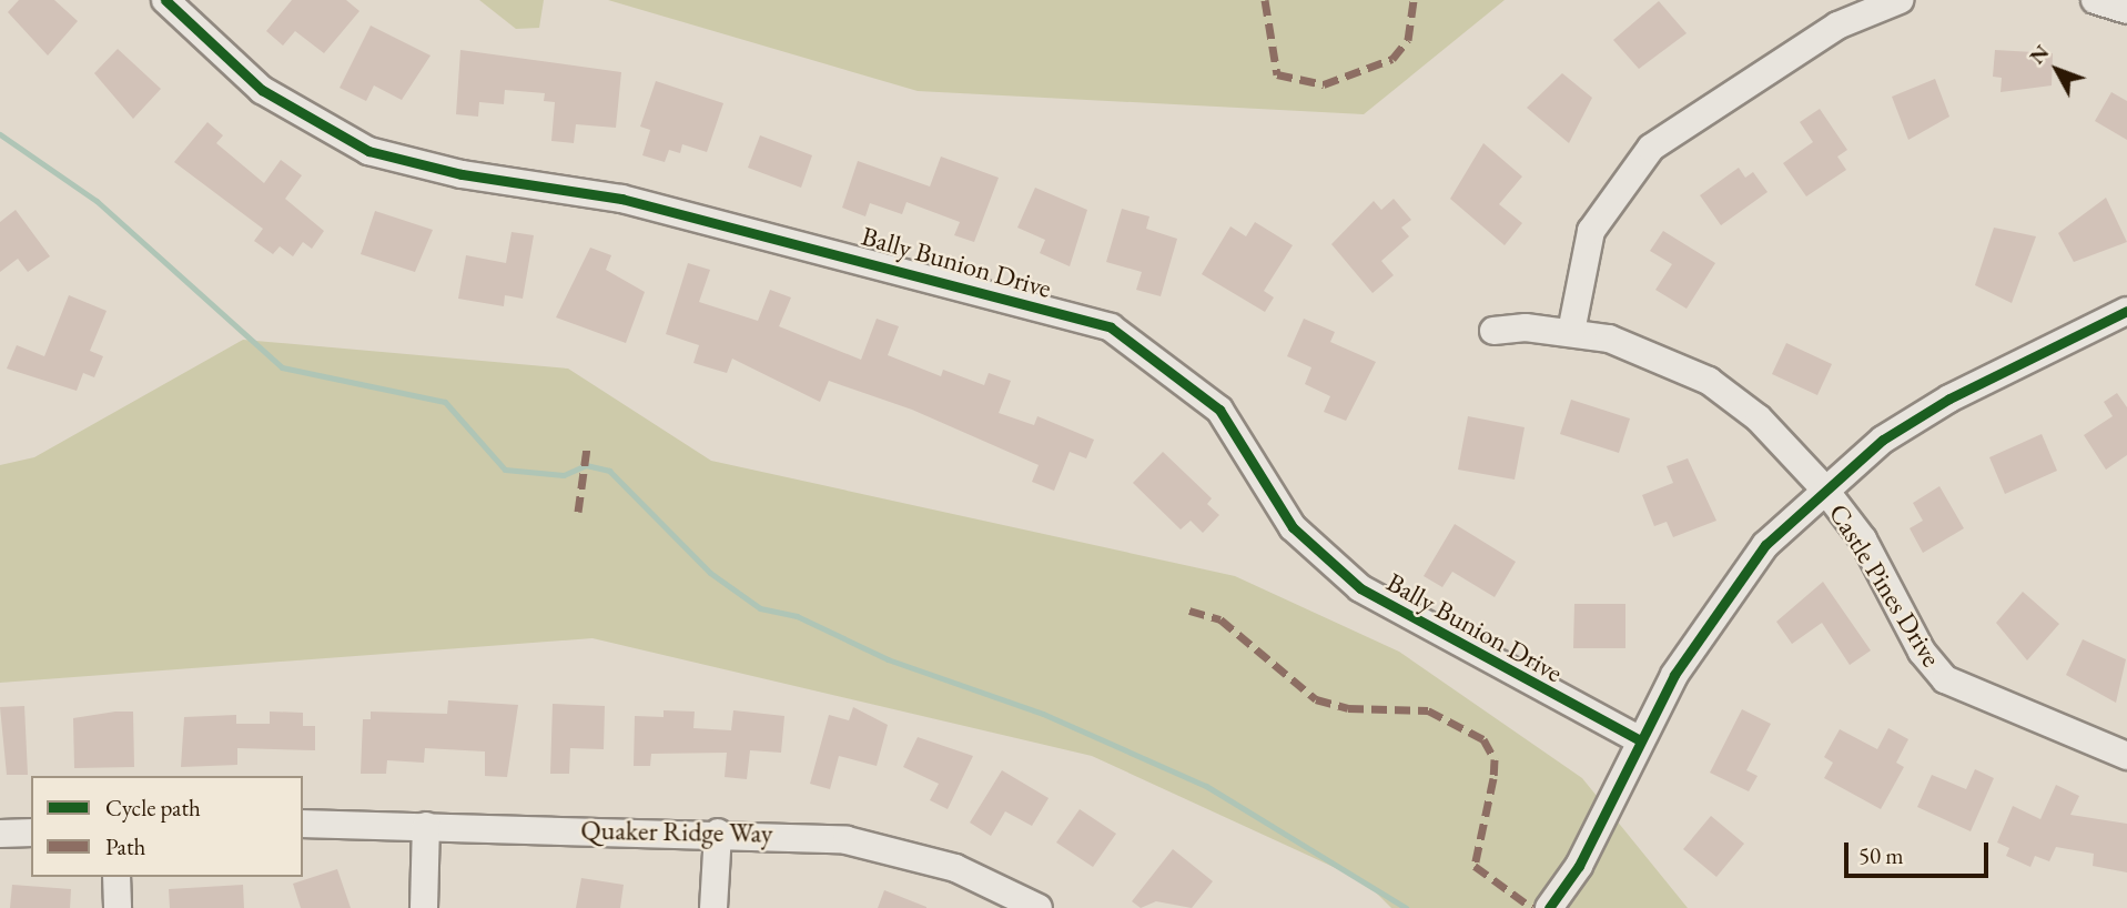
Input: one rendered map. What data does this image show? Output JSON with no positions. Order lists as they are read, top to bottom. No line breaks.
{"streets":{"street":["Bally Bunion Drive","Castle Pines Drive","Quaker Ridge Way"]},"legend":["Cycle path","Path"],"scale_bar":"50 m","north":"top left"}
